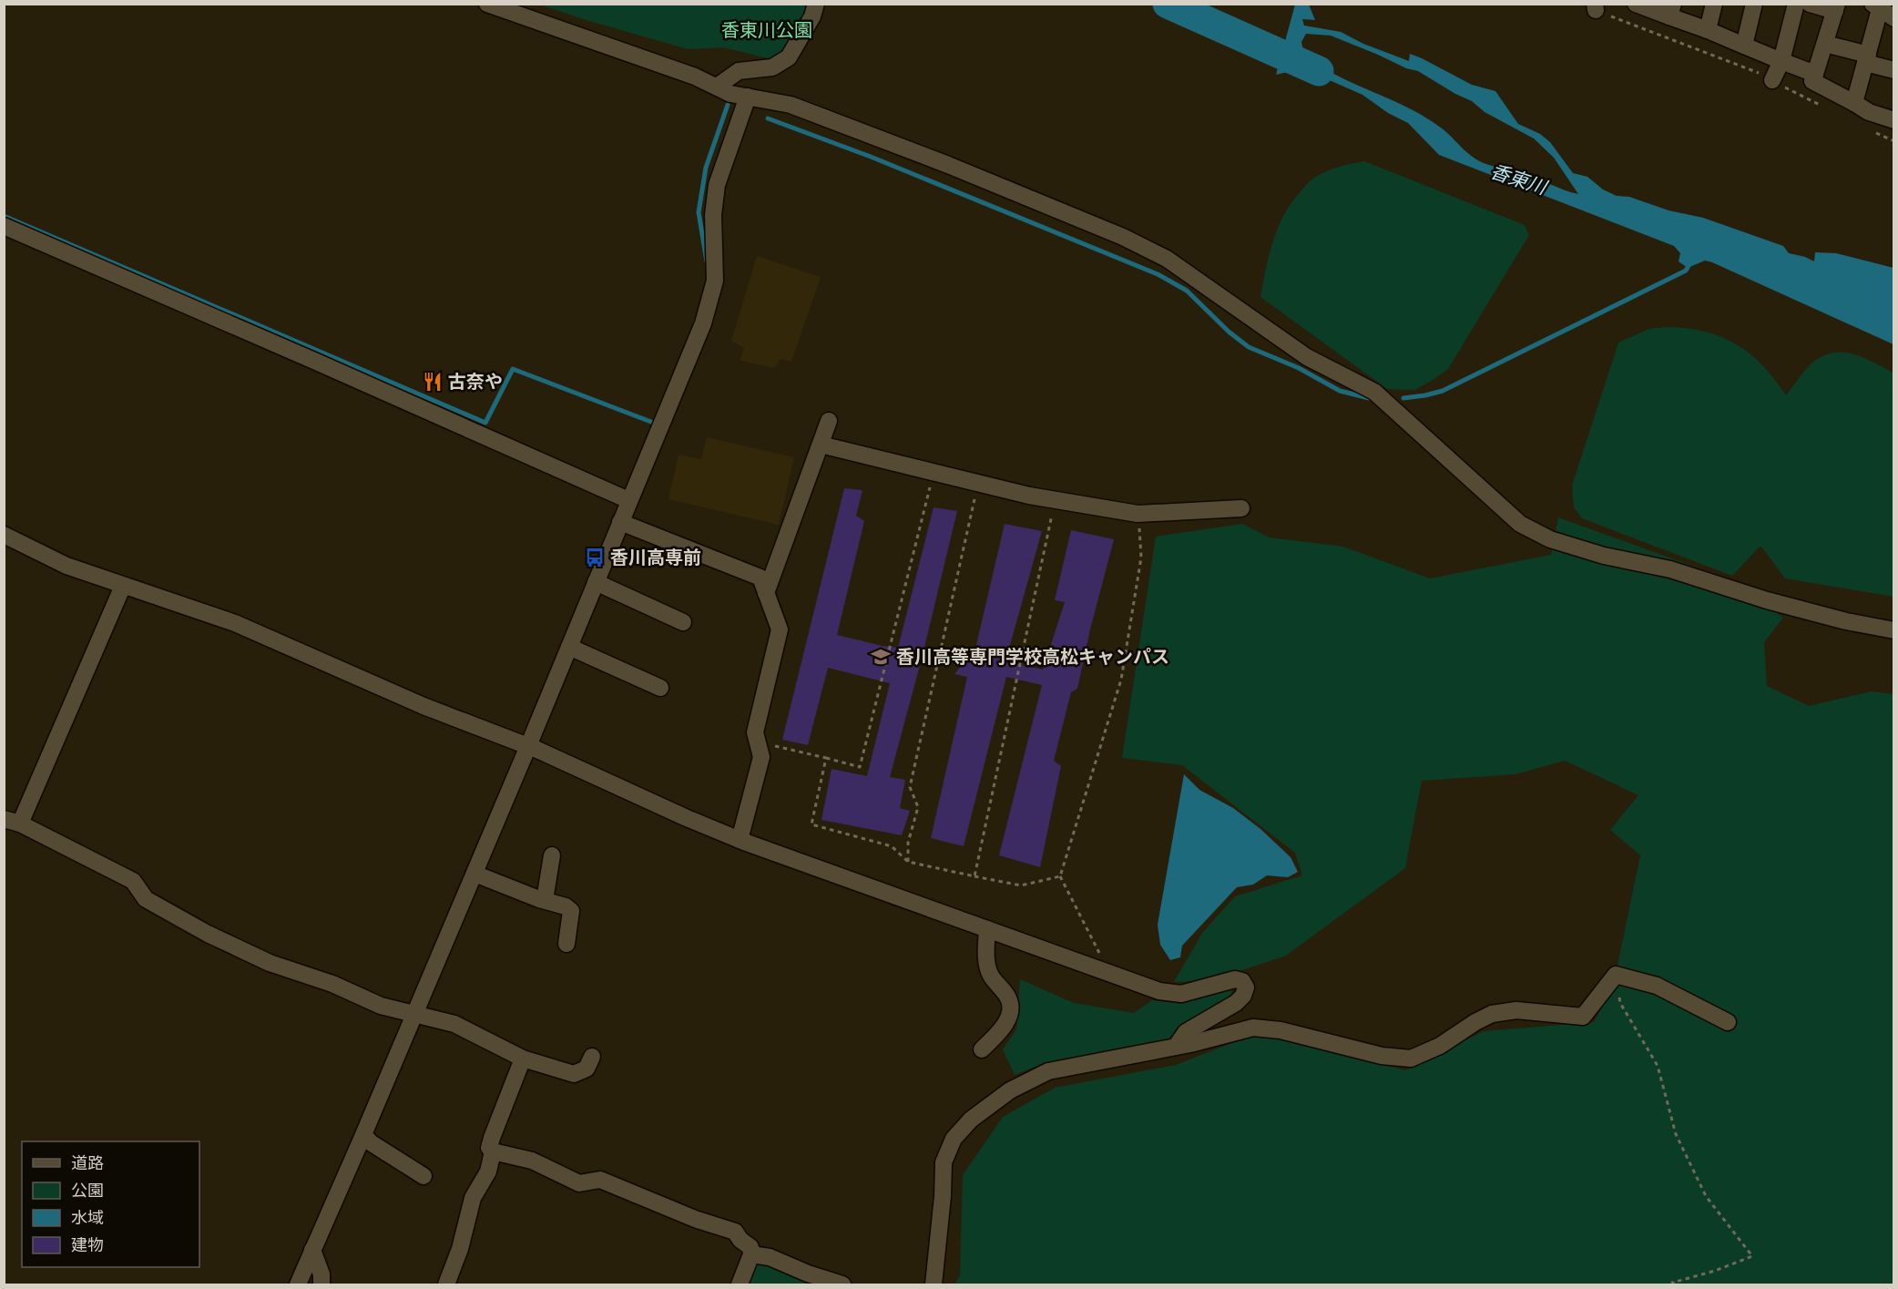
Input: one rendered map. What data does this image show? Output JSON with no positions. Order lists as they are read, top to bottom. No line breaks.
{"water":["香東川"],"parks":["香東川公園"],"places":{"restaurant":["古奈や"],"bus stop":["香川高専前"],"school or university":["香川高等専門学校高松キャンパス"]},"legend":["道路","公園","水域","建物"]}
